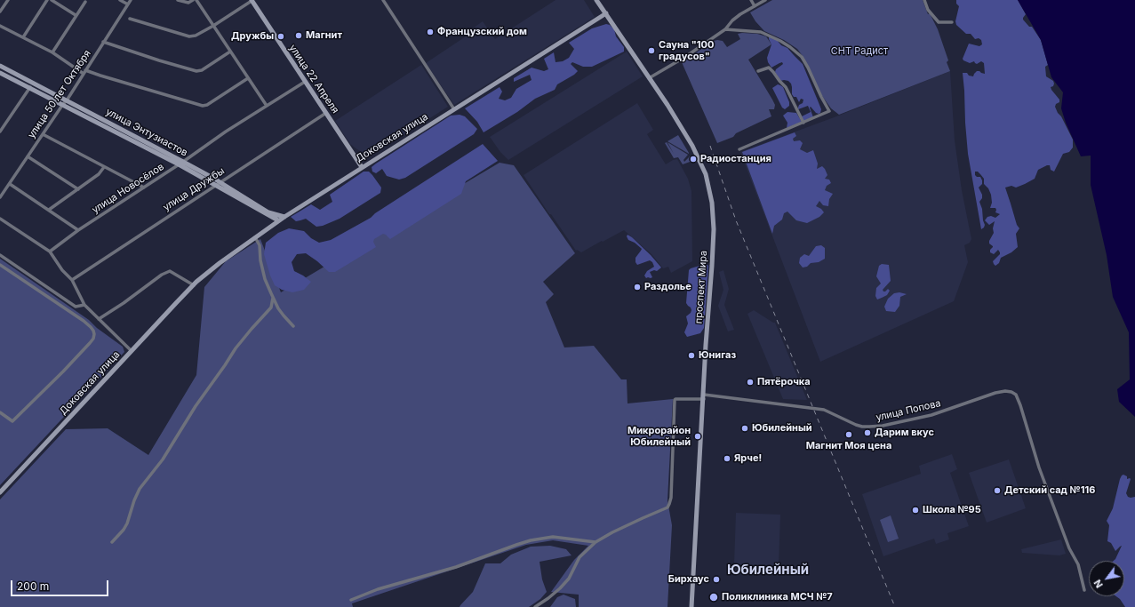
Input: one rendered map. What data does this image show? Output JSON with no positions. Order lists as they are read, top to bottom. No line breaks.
{"streets":{"main road":["улица 22 Апреля","улица Энтузиастов","Доковская улица","проспект Мира"],"street":["улица 50 лет Октября","улица Новосёлов","улица Дружбы","улица Попова"]},"crossings":[["улица 22 Апреля","Доковская улица"],["улица 22 Апреля","улица Новосёлов"],["улица 22 Апреля","улица Дружбы"],["улица 50 лет Октября","улица Энтузиастов"],["улица Энтузиастов","Доковская улица"],["улица Энтузиастов","улица Новосёлов"],["улица Энтузиастов","улица Дружбы"],["Доковская улица","проспект Мира"],["проспект Мира","улица Попова"]],"districts":["Юбилейный"],"parks":["СНТ Радист"],"places":["Французский дом","Магнит","Дружбы","Сауна \"100 градусов\"","Радиостанция","Раздолье","Юнигаз","Пятёрочка","Юбилейный","Дарим вкус","Магнит Моя цена","Микрорайон Юбилейный","Ярче!","Детский сад №116","Школа №95","Бирхаус","Поликлиника МСЧ №7"],"scale_bar":"200 m","north":"bottom left"}
